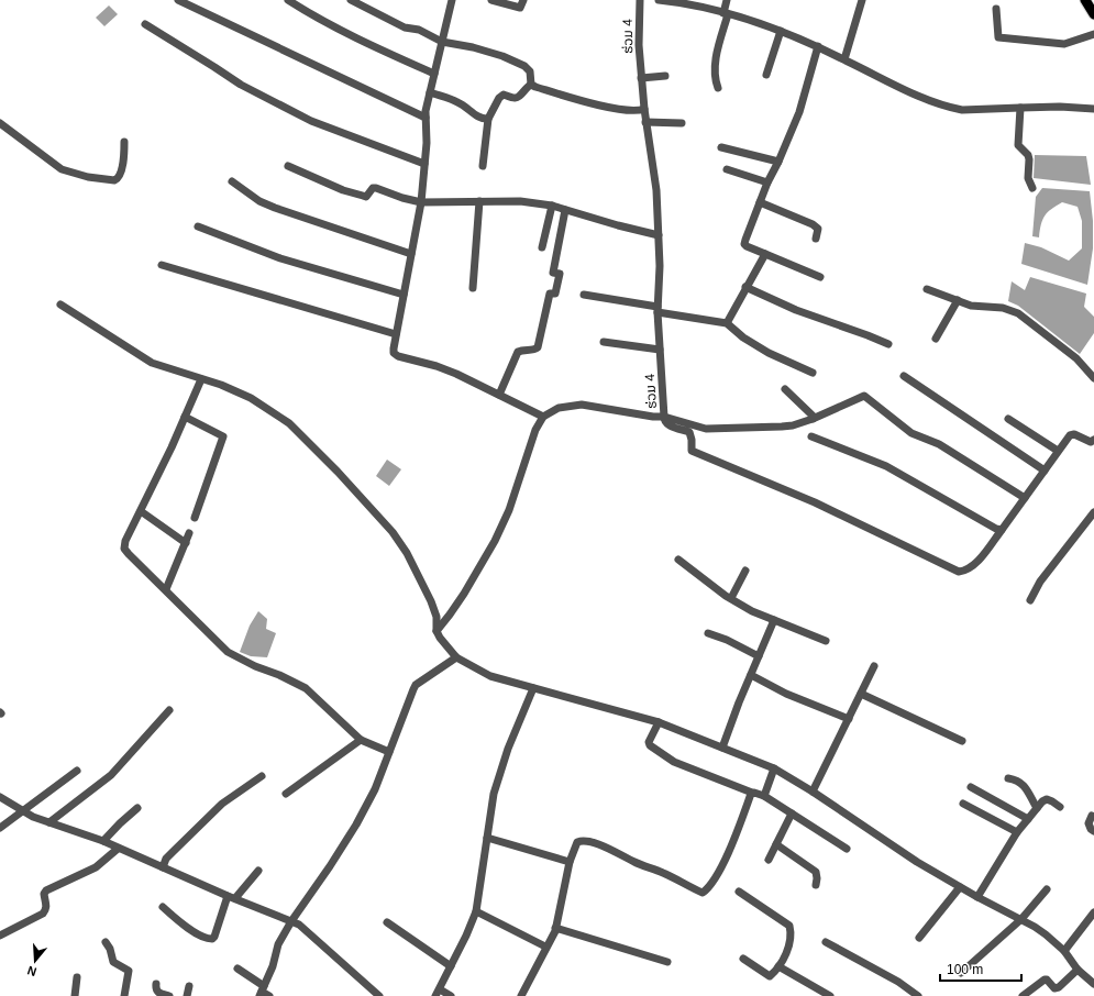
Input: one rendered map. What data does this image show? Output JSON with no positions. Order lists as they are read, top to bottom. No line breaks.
{"streets":{"street":["ຮ່ວມ 4"]},"scale_bar":"100 m","north":"bottom"}
